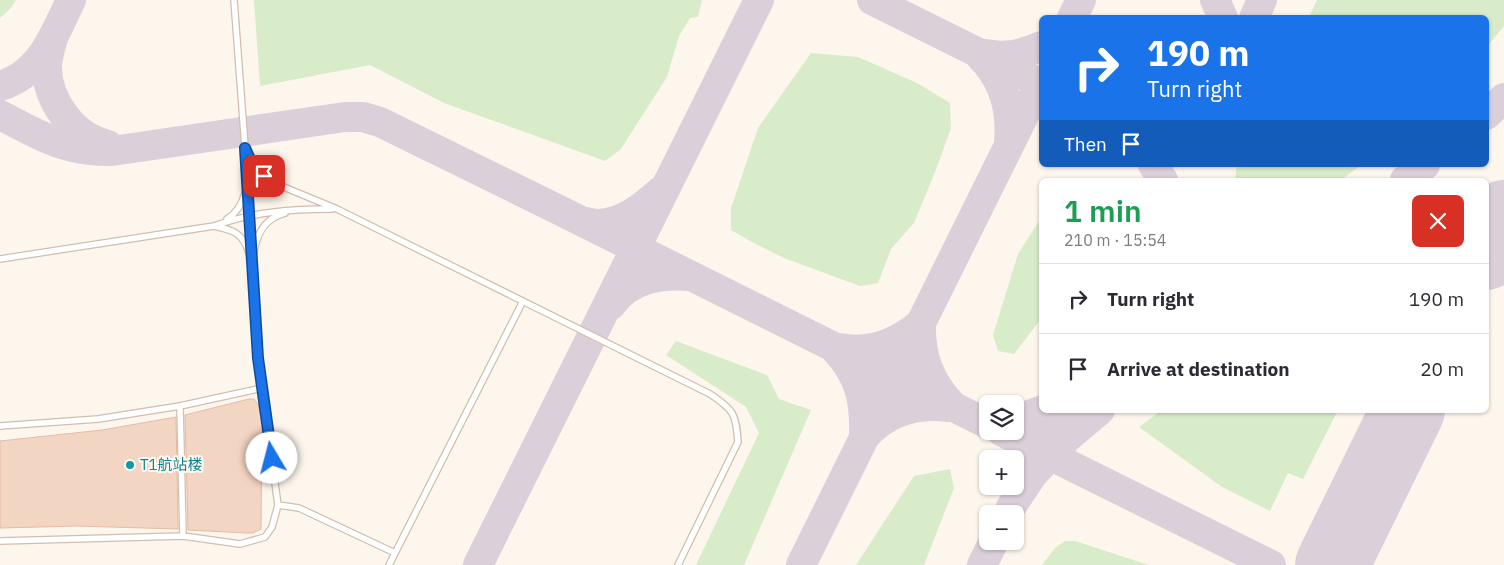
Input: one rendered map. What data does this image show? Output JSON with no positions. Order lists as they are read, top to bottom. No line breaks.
{"places":["T1航站楼"],"page":{"turn":["190 m","Turn right"],"then":"Then","heading":["1 min","210 m · 15:54"],"list":[{"name":"Turn right","value":"190 m"},{"name":"Arrive at destination","value":"20 m"}],"map_buttons":["+","−"]}}
